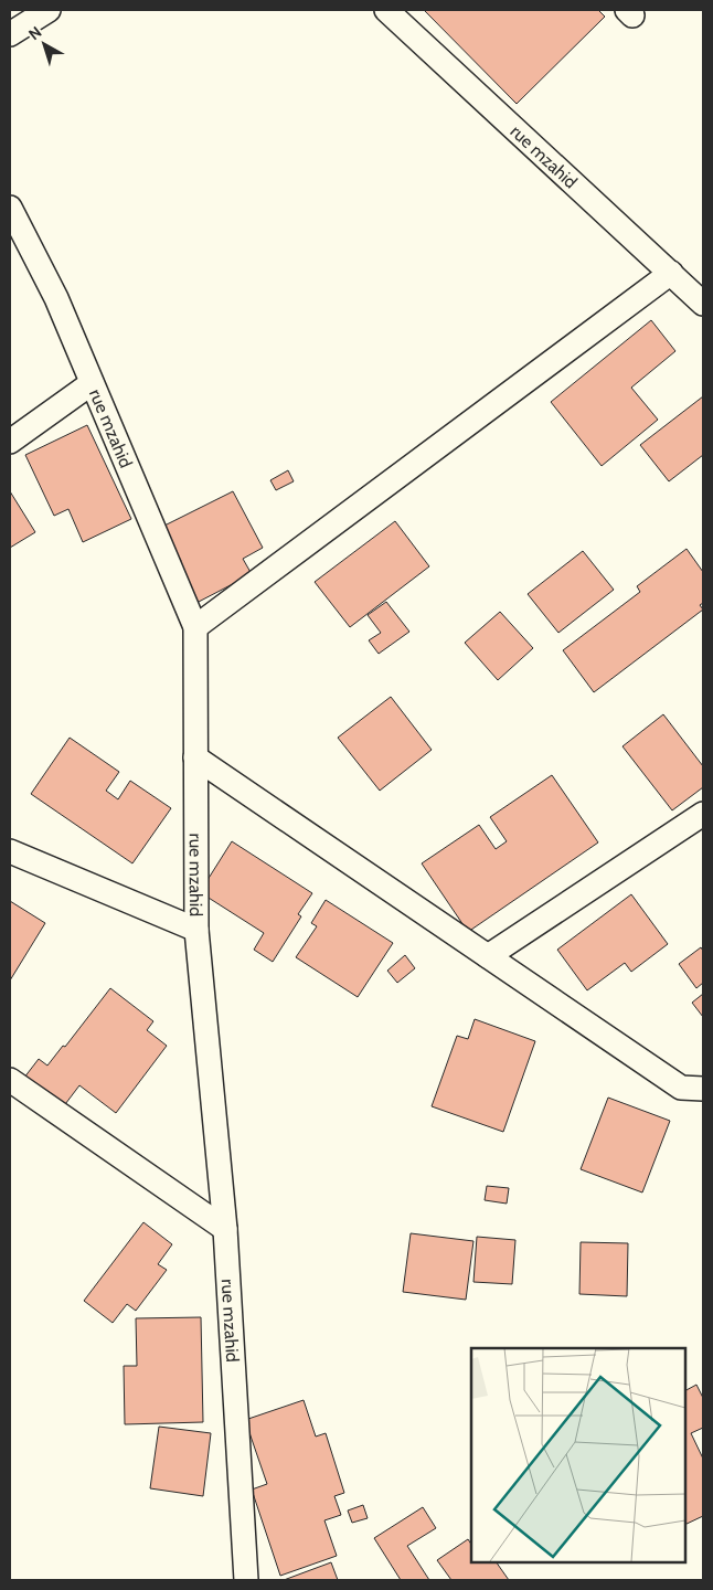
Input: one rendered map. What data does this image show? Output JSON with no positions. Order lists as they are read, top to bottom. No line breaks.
{"streets":{"street":["rue mzahid"]},"north":"top left"}
